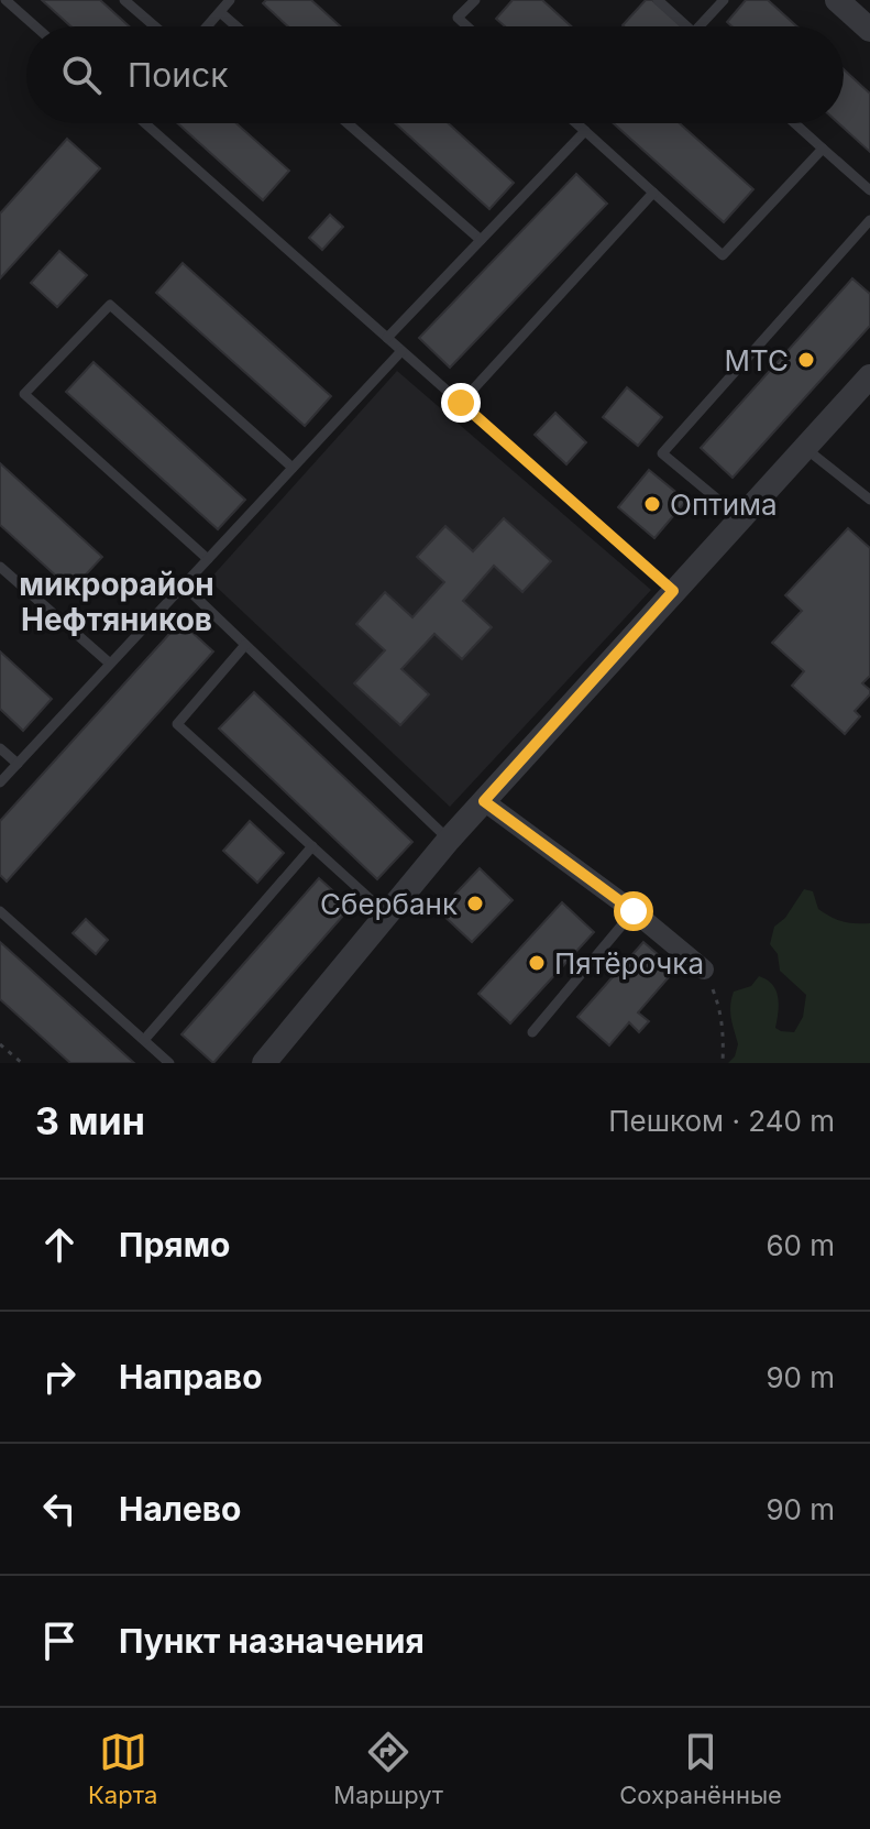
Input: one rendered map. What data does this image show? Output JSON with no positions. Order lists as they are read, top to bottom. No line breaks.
{"districts":["микрорайон Нефтяников"],"places":["МТС","Оптима","Сбербанк","Пятёрочка"],"page":{"search":"Поиск","heading":["3 мин","Пешком · 240 m"],"list":[["Прямо","60 m"],["Направо","90 m"],["Налево","90 m"],"Пункт назначения"],"nav":["Карта","Маршрут","Сохранённые"]}}
